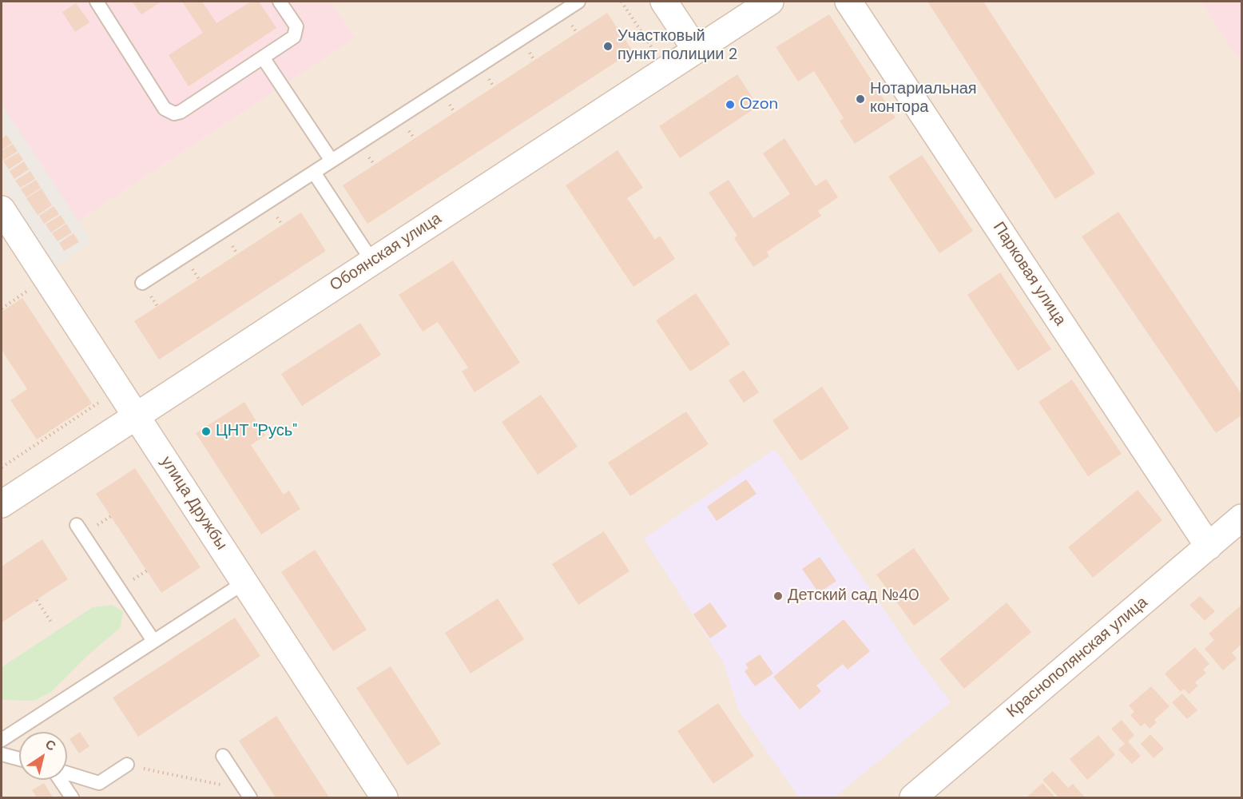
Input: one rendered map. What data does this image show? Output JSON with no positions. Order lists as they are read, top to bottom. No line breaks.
{"streets":{"street":["Обоянская улица","Парковая улица","улица Дружбы","Краснополянская улица"]},"crossings":[["Обоянская улица","улица Дружбы"],["Парковая улица","Краснополянская улица"]],"places":["Участковый пункт полиции 2","Нотариальная контора","Ozon","ЦНТ \"Русь\"","Детский сад №40"],"north":"top right"}
